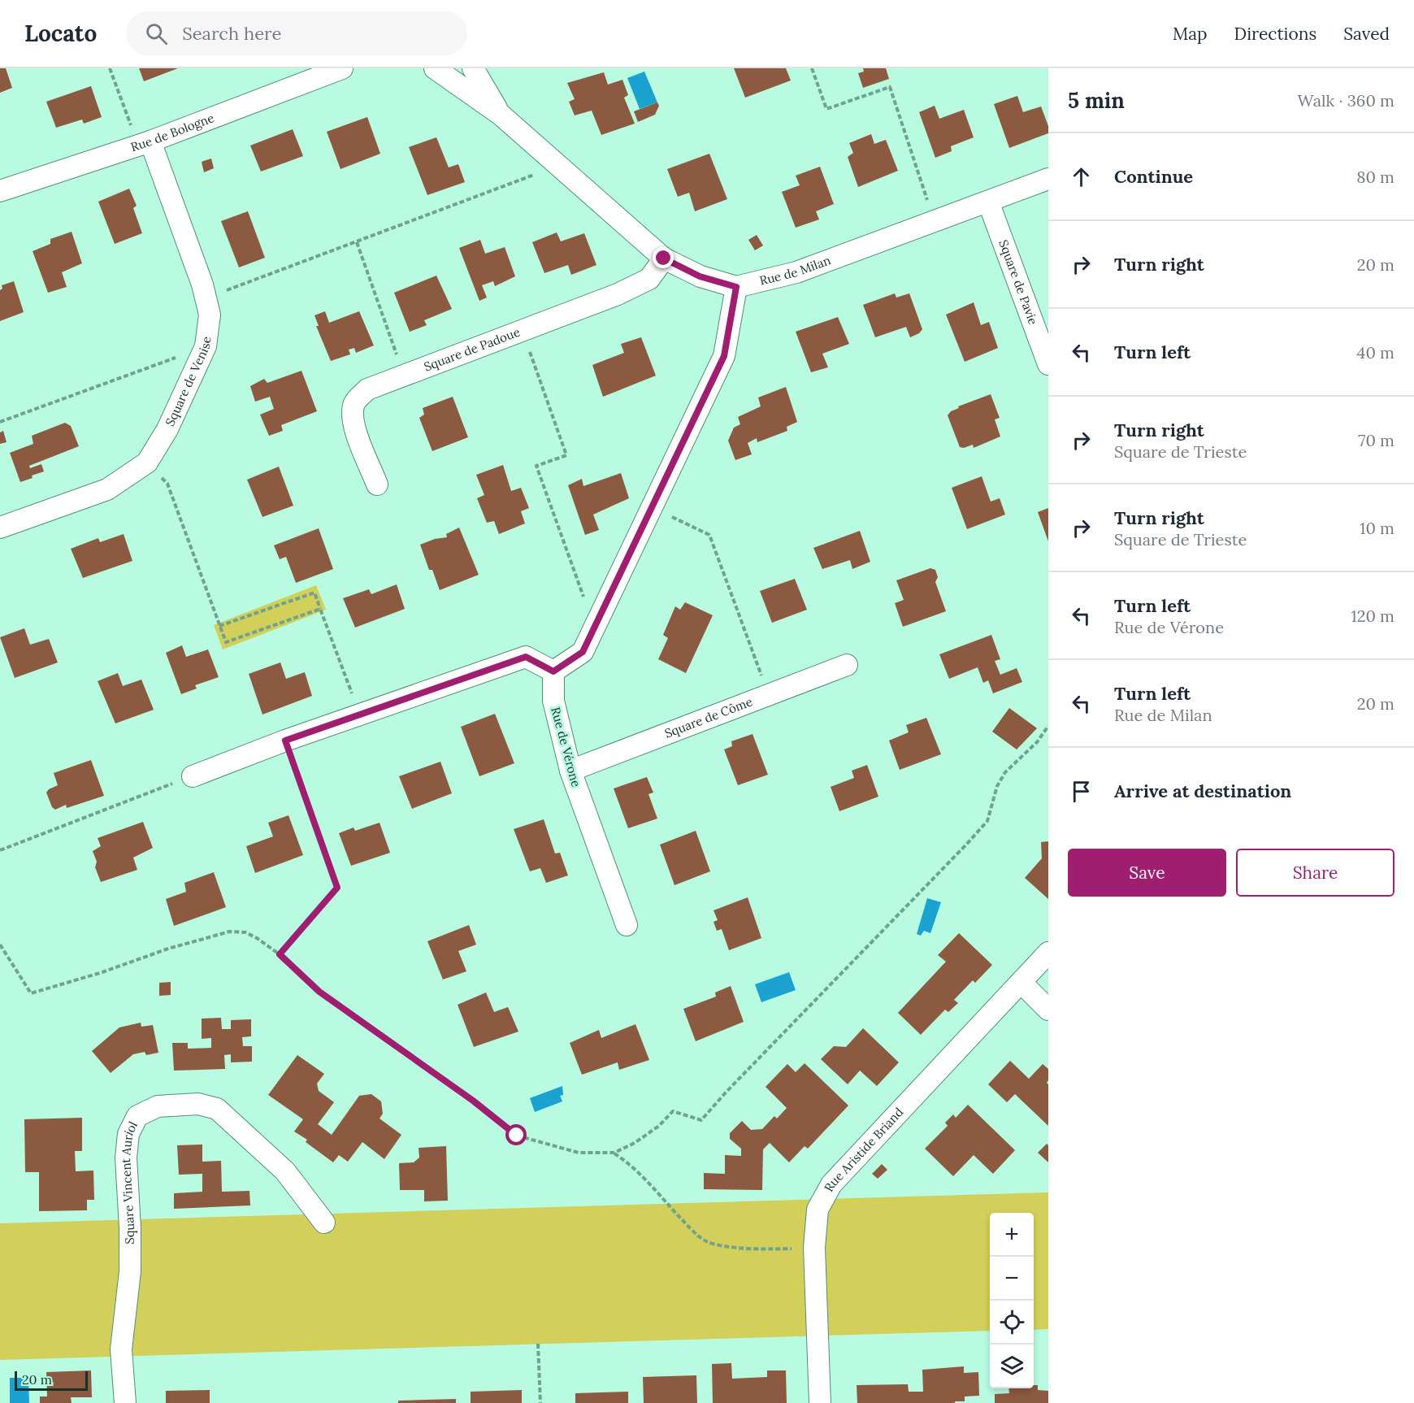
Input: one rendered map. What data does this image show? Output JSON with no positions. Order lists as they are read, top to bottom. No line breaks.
{"streets":{"street":["Rue de Bologne","Rue de Milan","Square de Pavie","Square de Padoue","Square de Venise","Square de Côme","Rue de Vérone","Rue Aristide Briand","Square Vincent Auriol"]},"crossings":[["Rue de Bologne","Square de Venise"],["Rue de Milan","Square de Pavie"],["Rue de Milan","Square de Padoue"],["Square de Côme","Rue de Vérone"]],"scale_bar":"20 m","page":{"header":"Locato","search":"Search here","nav":["Map","Directions","Saved"],"heading":["5 min","Walk · 360 m"],"list":[["Continue","80 m"],["Turn right","20 m"],["Turn left","40 m"],["Turn right","Square de Trieste","70 m"],["Turn right","Square de Trieste","10 m"],["Turn left","Rue de Vérone","120 m"],["Turn left","Rue de Milan","20 m"],"Arrive at destination"],"buttons":["Save","Share"],"map_buttons":["+","−"],"scale":"20 m"}}
